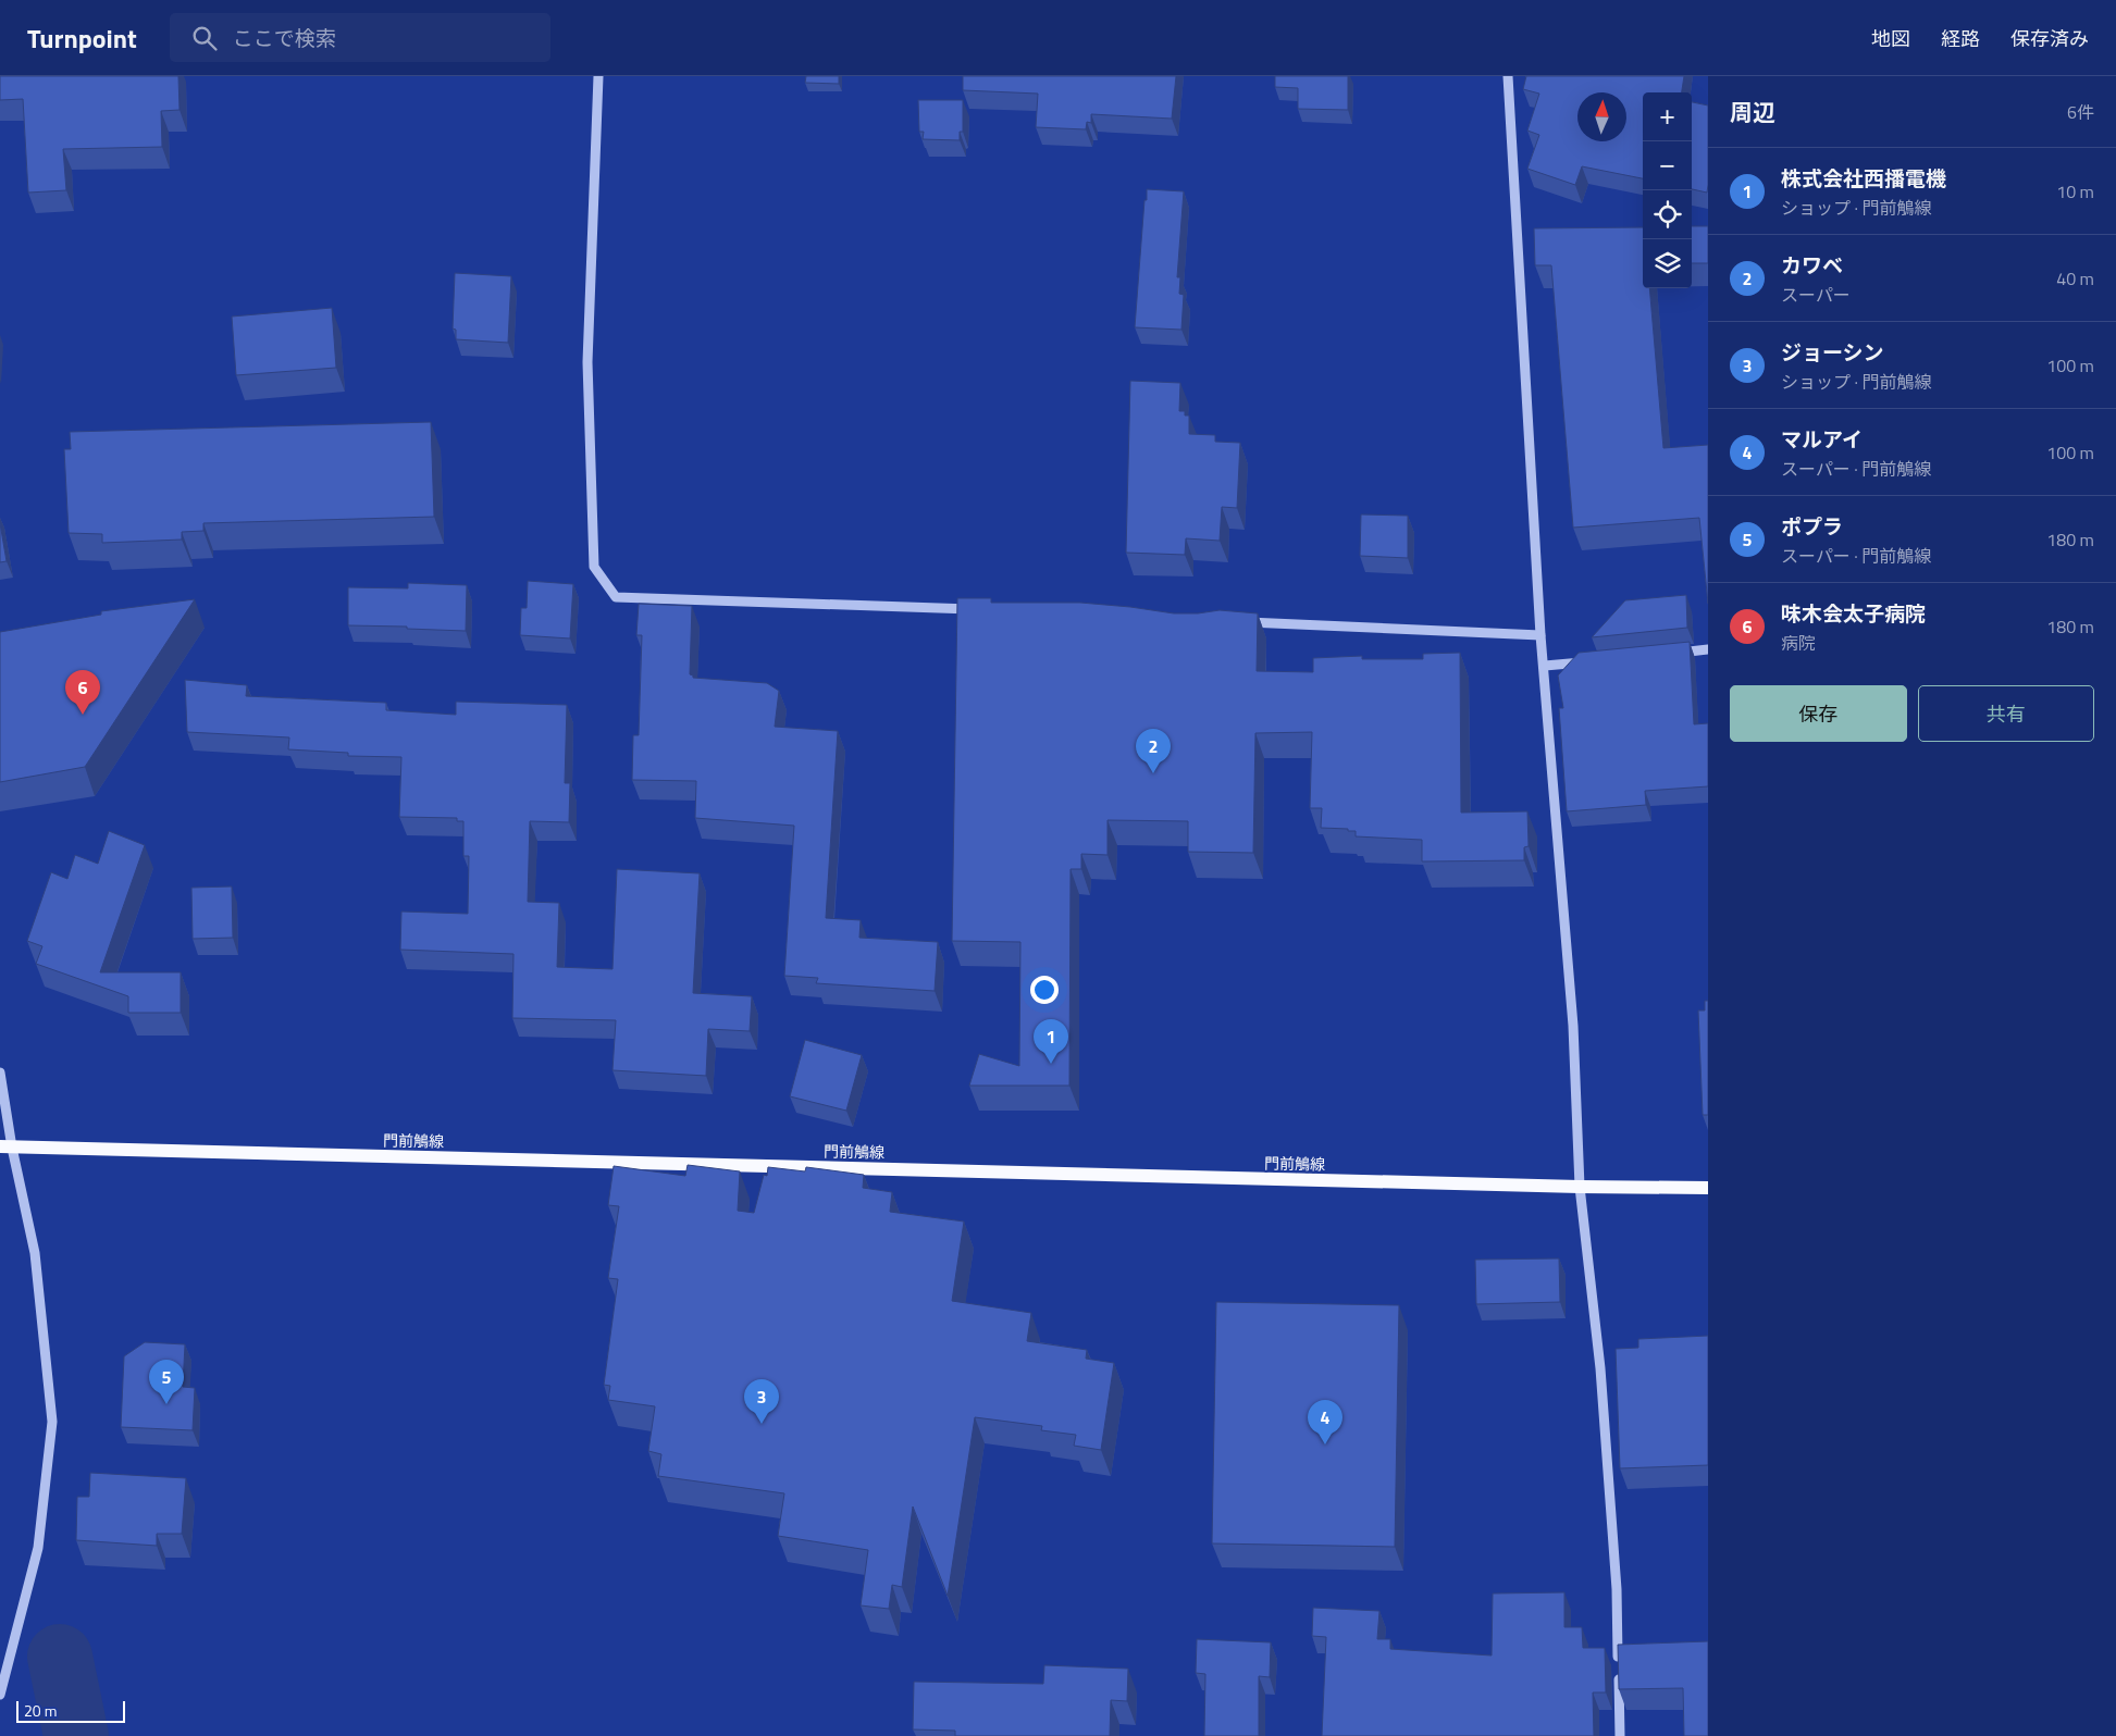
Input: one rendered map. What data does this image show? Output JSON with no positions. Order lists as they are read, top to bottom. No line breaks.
{"streets":{"main road":["門前鵤線"]},"scale_bar":"20 m","north":"top","page":{"header":"Turnpoint","search":"ここで検索","nav":["地図","経路","保存済み"],"heading":["周辺","6件"],"map_buttons":["+","−"],"list":[{"mark":"1","name":"株式会社西播電機","note":"ショップ · 門前鵤線","value":"10 m"},{"mark":"2","name":"カワベ","note":"スーパー","value":"40 m"},{"mark":"3","name":"ジョーシン","note":"ショップ · 門前鵤線","value":"100 m"},{"mark":"4","name":"マルアイ","note":"スーパー · 門前鵤線","value":"100 m"},{"mark":"5","name":"ポプラ","note":"スーパー · 門前鵤線","value":"180 m"},{"mark":"6","name":"味木会太子病院","note":"病院","value":"180 m"}],"buttons":["保存","共有"],"pins":["6","2","1","5","3","4"],"scale":"20 m"}}
